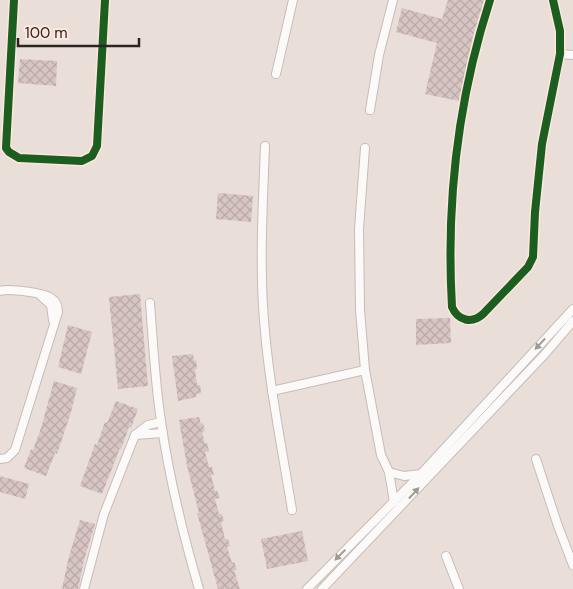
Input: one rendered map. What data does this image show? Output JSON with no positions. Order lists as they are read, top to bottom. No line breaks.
{"scale_bar":"100 m"}
